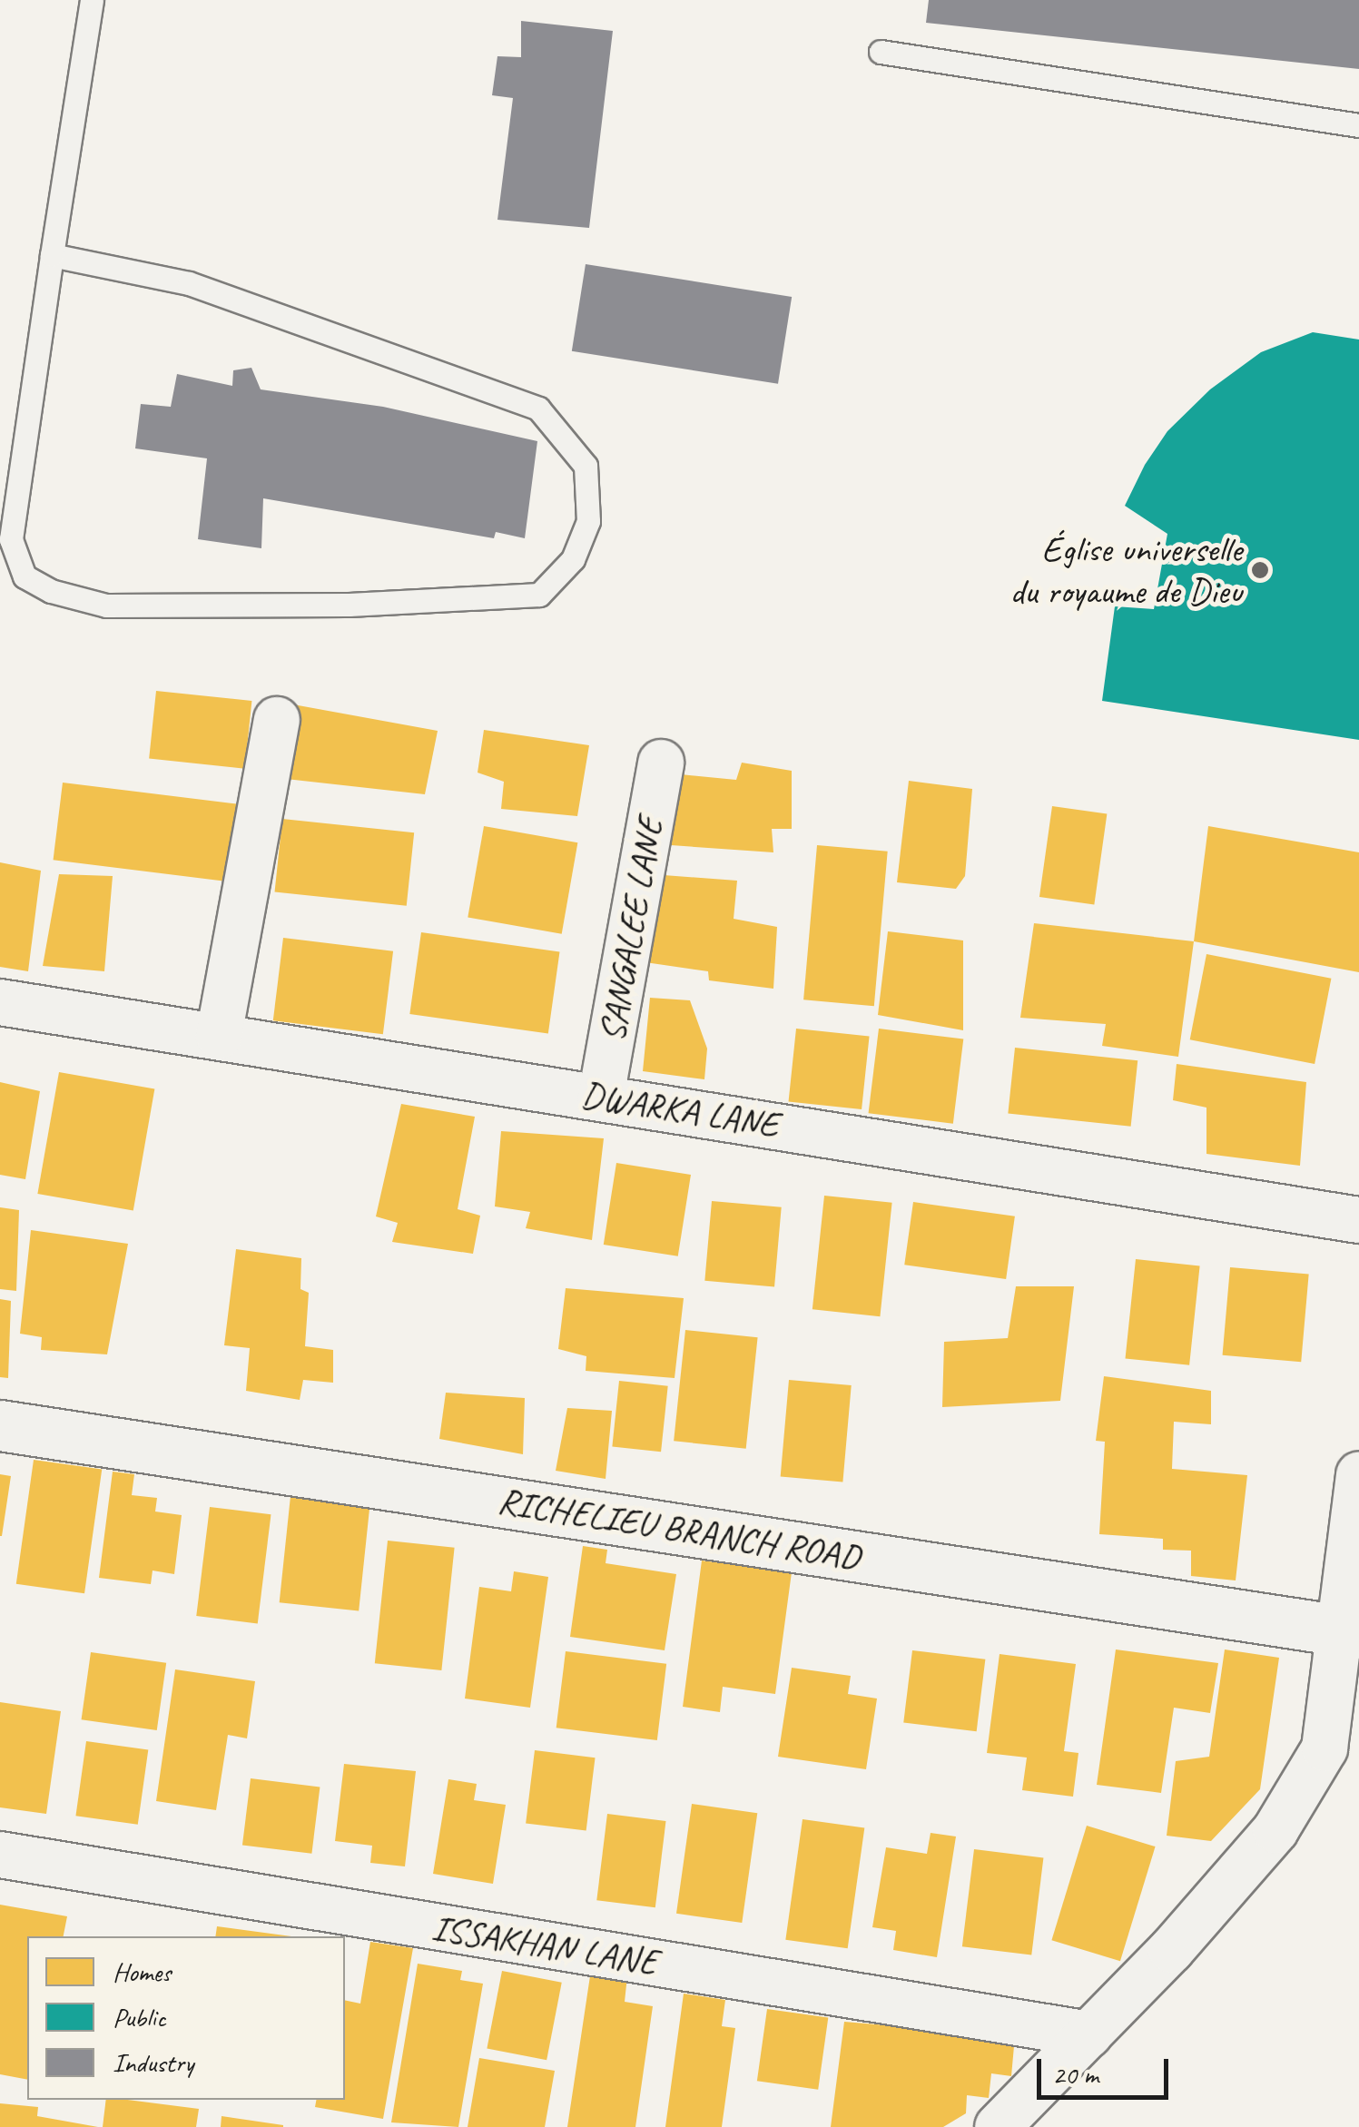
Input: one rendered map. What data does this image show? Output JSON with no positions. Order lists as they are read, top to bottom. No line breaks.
{"streets":{"main road":["RICHELIEU BRANCH ROAD"],"street":["SANGALEE LANE","DWARKA LANE","ISSAKHAN LANE"]},"crossings":[["SANGALEE LANE","DWARKA LANE"]],"places":["Église universelle du royaume de Dieu"],"legend":["Homes","Public","Industry"],"scale_bar":"20 m"}
